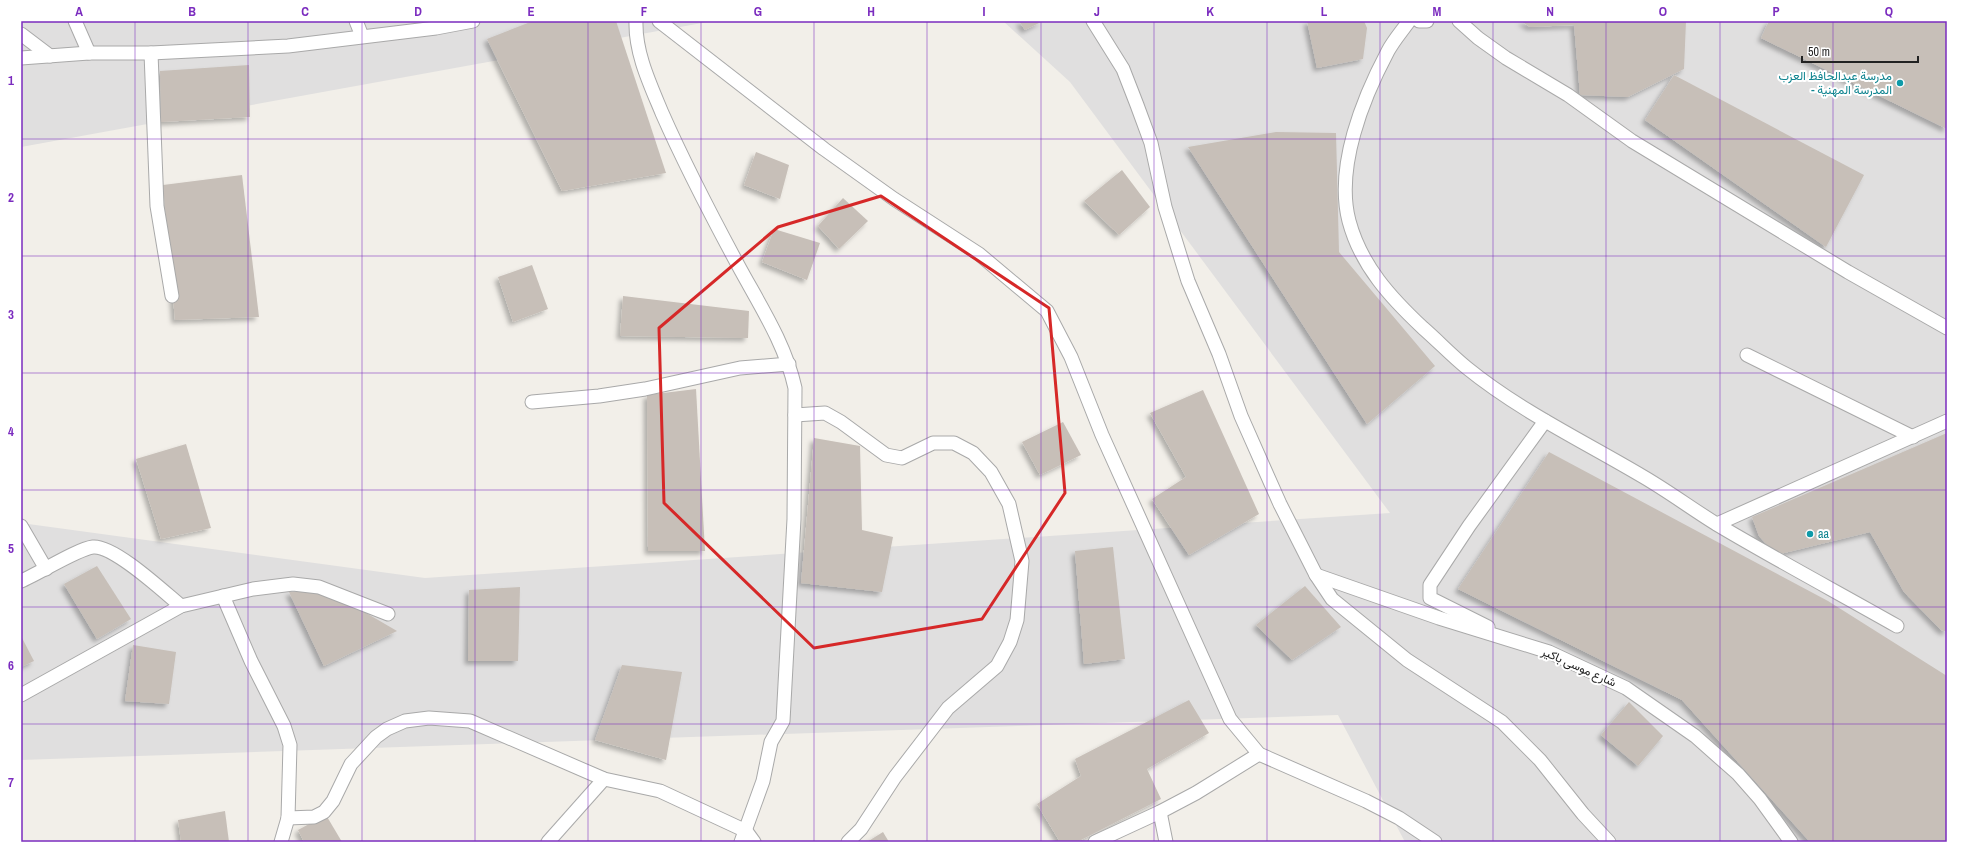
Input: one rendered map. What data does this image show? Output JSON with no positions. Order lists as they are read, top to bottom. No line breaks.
{"streets":{"street":["شارع موسى باكير"]},"places":["مدرسة عبدالحافظ العزب - المدرسة المهنية","aa"],"scale_bar":"50 m","grid":{"columns":["A","B","C","D","E","F","G","H","I","J","K","L","M","N","O","P","Q"],"rows":["1","2","3","4","5","6","7"]}}
